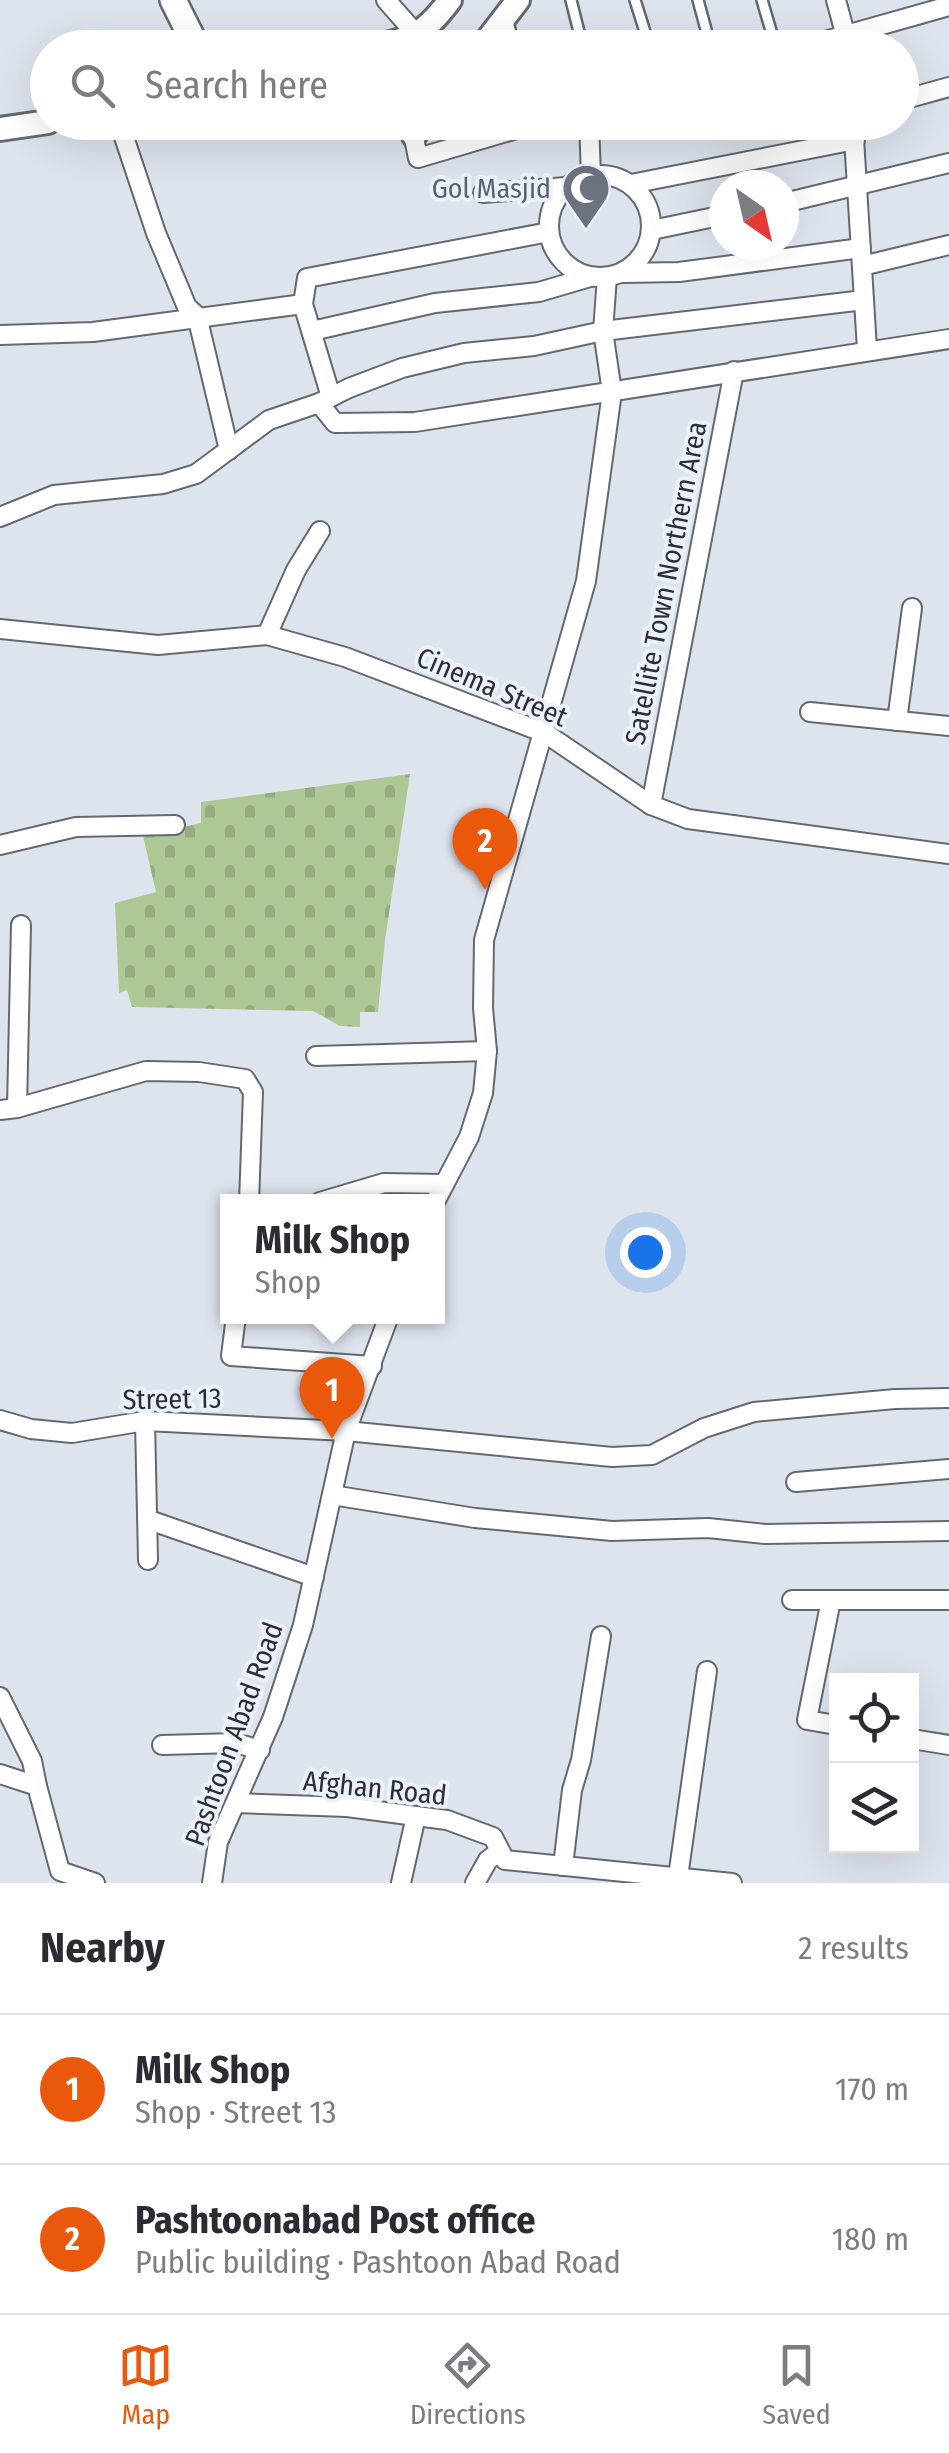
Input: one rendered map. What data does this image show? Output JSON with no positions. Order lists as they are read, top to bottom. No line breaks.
{"streets":{"street":["Satellite Town Northern Area","Cinema Street","Street 13","Pashtoon Abad Road","Afghan Road"]},"crossings":[["Satellite Town Northern Area","Cinema Street"],["Street 13","Pashtoon Abad Road"],["Pashtoon Abad Road","Afghan Road"]],"places":{"mosque":["Gol Masjid"]},"north":"bottom right","page":{"search":"Search here","pins":["2","1"],"popup":["Milk Shop","Shop"],"heading":["Nearby","2 results"],"list":[{"mark":"1","name":"Milk Shop","note":"Shop · Street 13","value":"170 m"},{"mark":"2","name":"Pashtoonabad Post office","note":"Public building · Pashtoon Abad Road","value":"180 m"}],"nav":["Map","Directions","Saved"]}}
